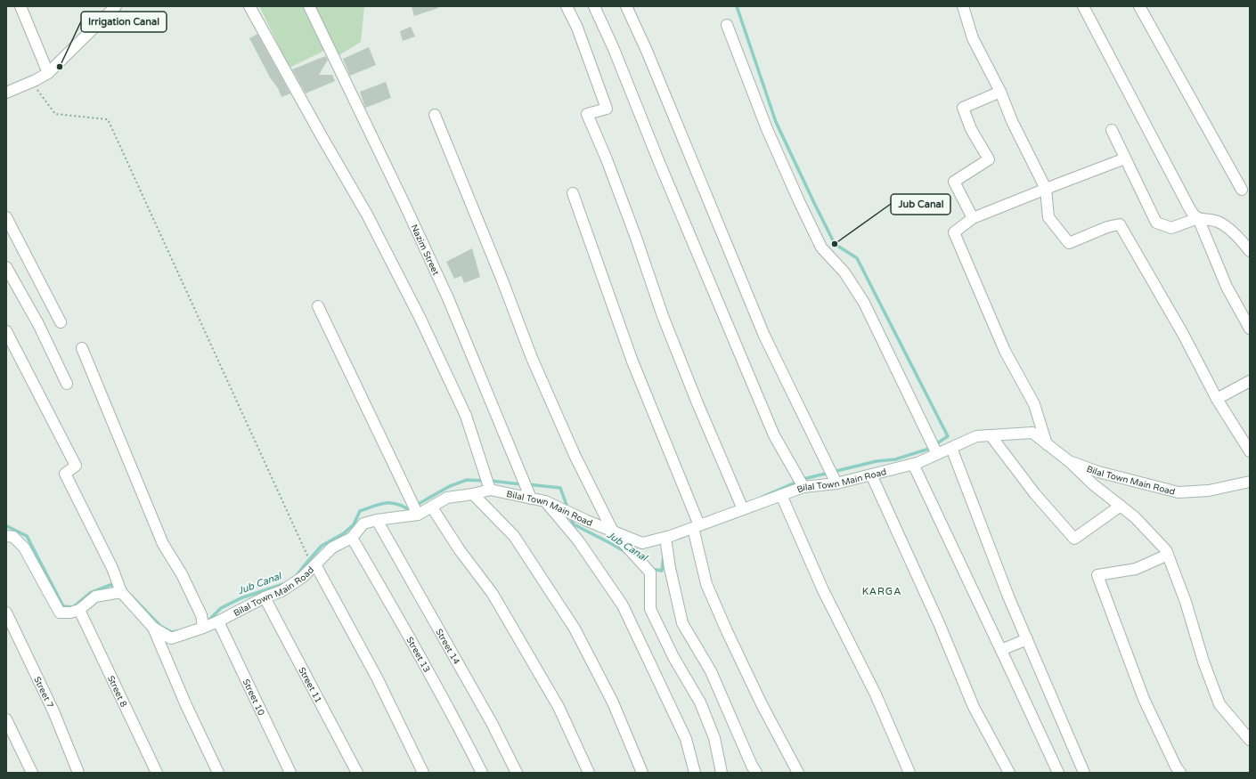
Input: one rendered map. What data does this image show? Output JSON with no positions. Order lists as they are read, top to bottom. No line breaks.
{"streets":{"street":["Nazim Street","Bilal Town Main Road","Street 14","Street 13","Street 11","Street 7","Street 8","Street 10"]},"crossings":[["Nazim Street","Bilal Town Main Road"],["Bilal Town Main Road","Street 14"],["Bilal Town Main Road","Street 13"],["Bilal Town Main Road","Street 11"],["Bilal Town Main Road","Street 10"]],"districts":["KARGA"],"water":["Jub Canal"],"places":["Irrigation Canal","Jub Canal"]}
